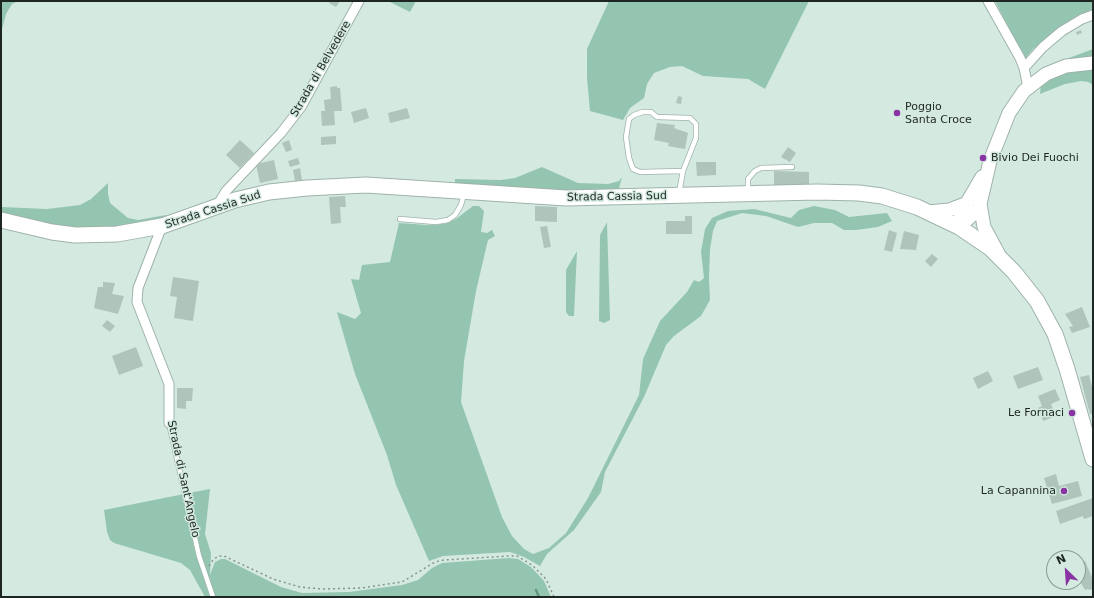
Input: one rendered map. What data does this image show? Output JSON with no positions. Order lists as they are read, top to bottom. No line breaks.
{"streets":{"main road":["Strada Cassia Sud"],"street":["Strada di Belvedere","Strada di Sant'Angelo"]},"crossings":[["Strada di Belvedere","Strada Cassia Sud"],["Strada Cassia Sud","Strada di Sant'Angelo"]],"places":["Poggio Santa Croce","Bivio Dei Fuochi","Le Fornaci","La Capannina"],"north":"top left"}
